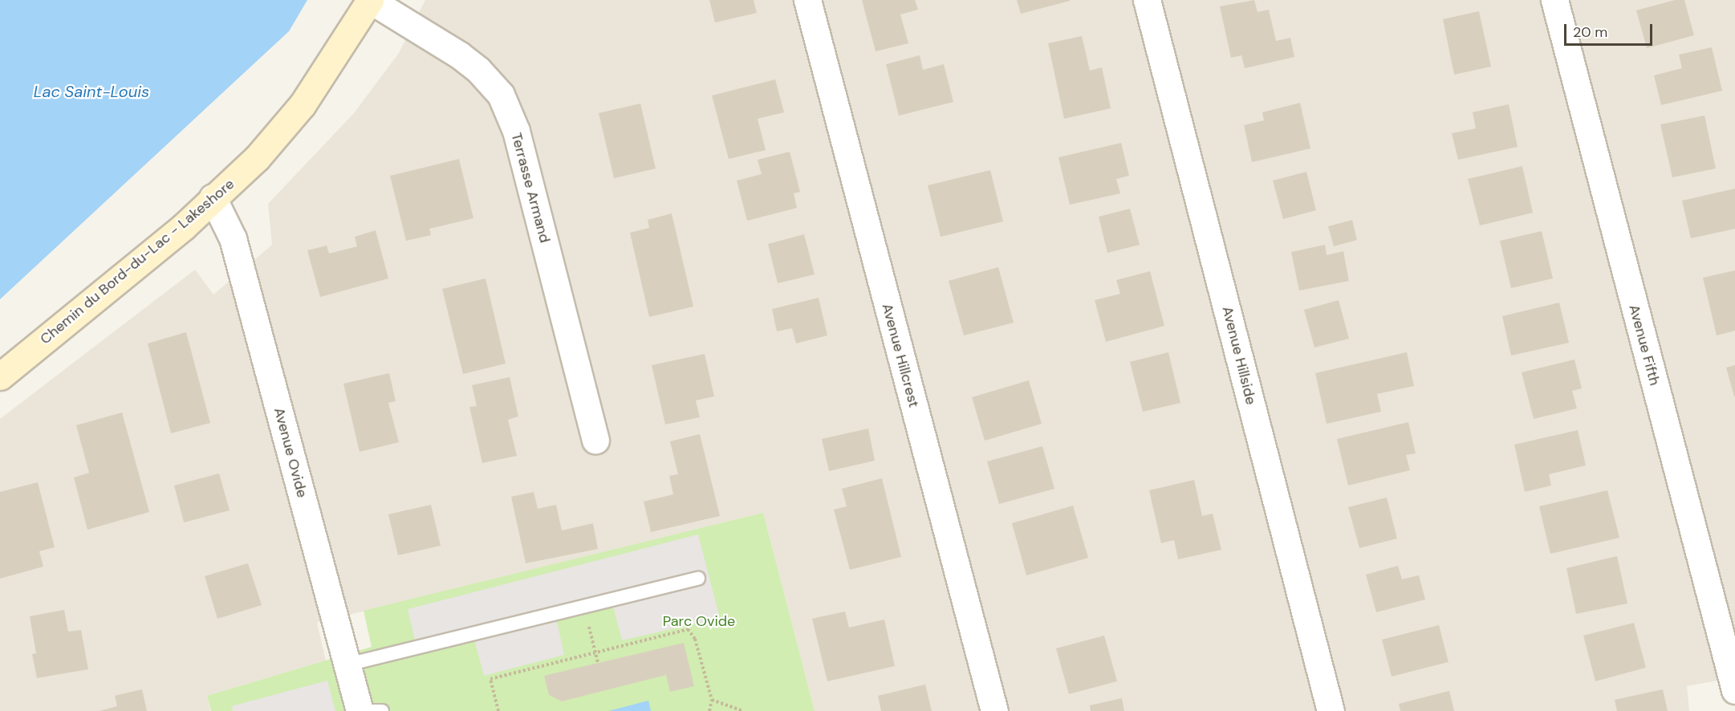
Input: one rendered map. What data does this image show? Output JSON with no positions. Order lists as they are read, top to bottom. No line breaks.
{"streets":{"street":["Terrasse Armand","Chemin du Bord-du-Lac - Lakeshore","Avenue Fifth","Avenue Hillcrest","Avenue Hillside","Avenue Ovide"]},"crossings":[["Terrasse Armand","Chemin du Bord-du-Lac - Lakeshore"],["Chemin du Bord-du-Lac - Lakeshore","Avenue Ovide"]],"water":["Lac Saint-Louis"],"parks":["Parc Ovide"],"scale_bar":"20 m"}
